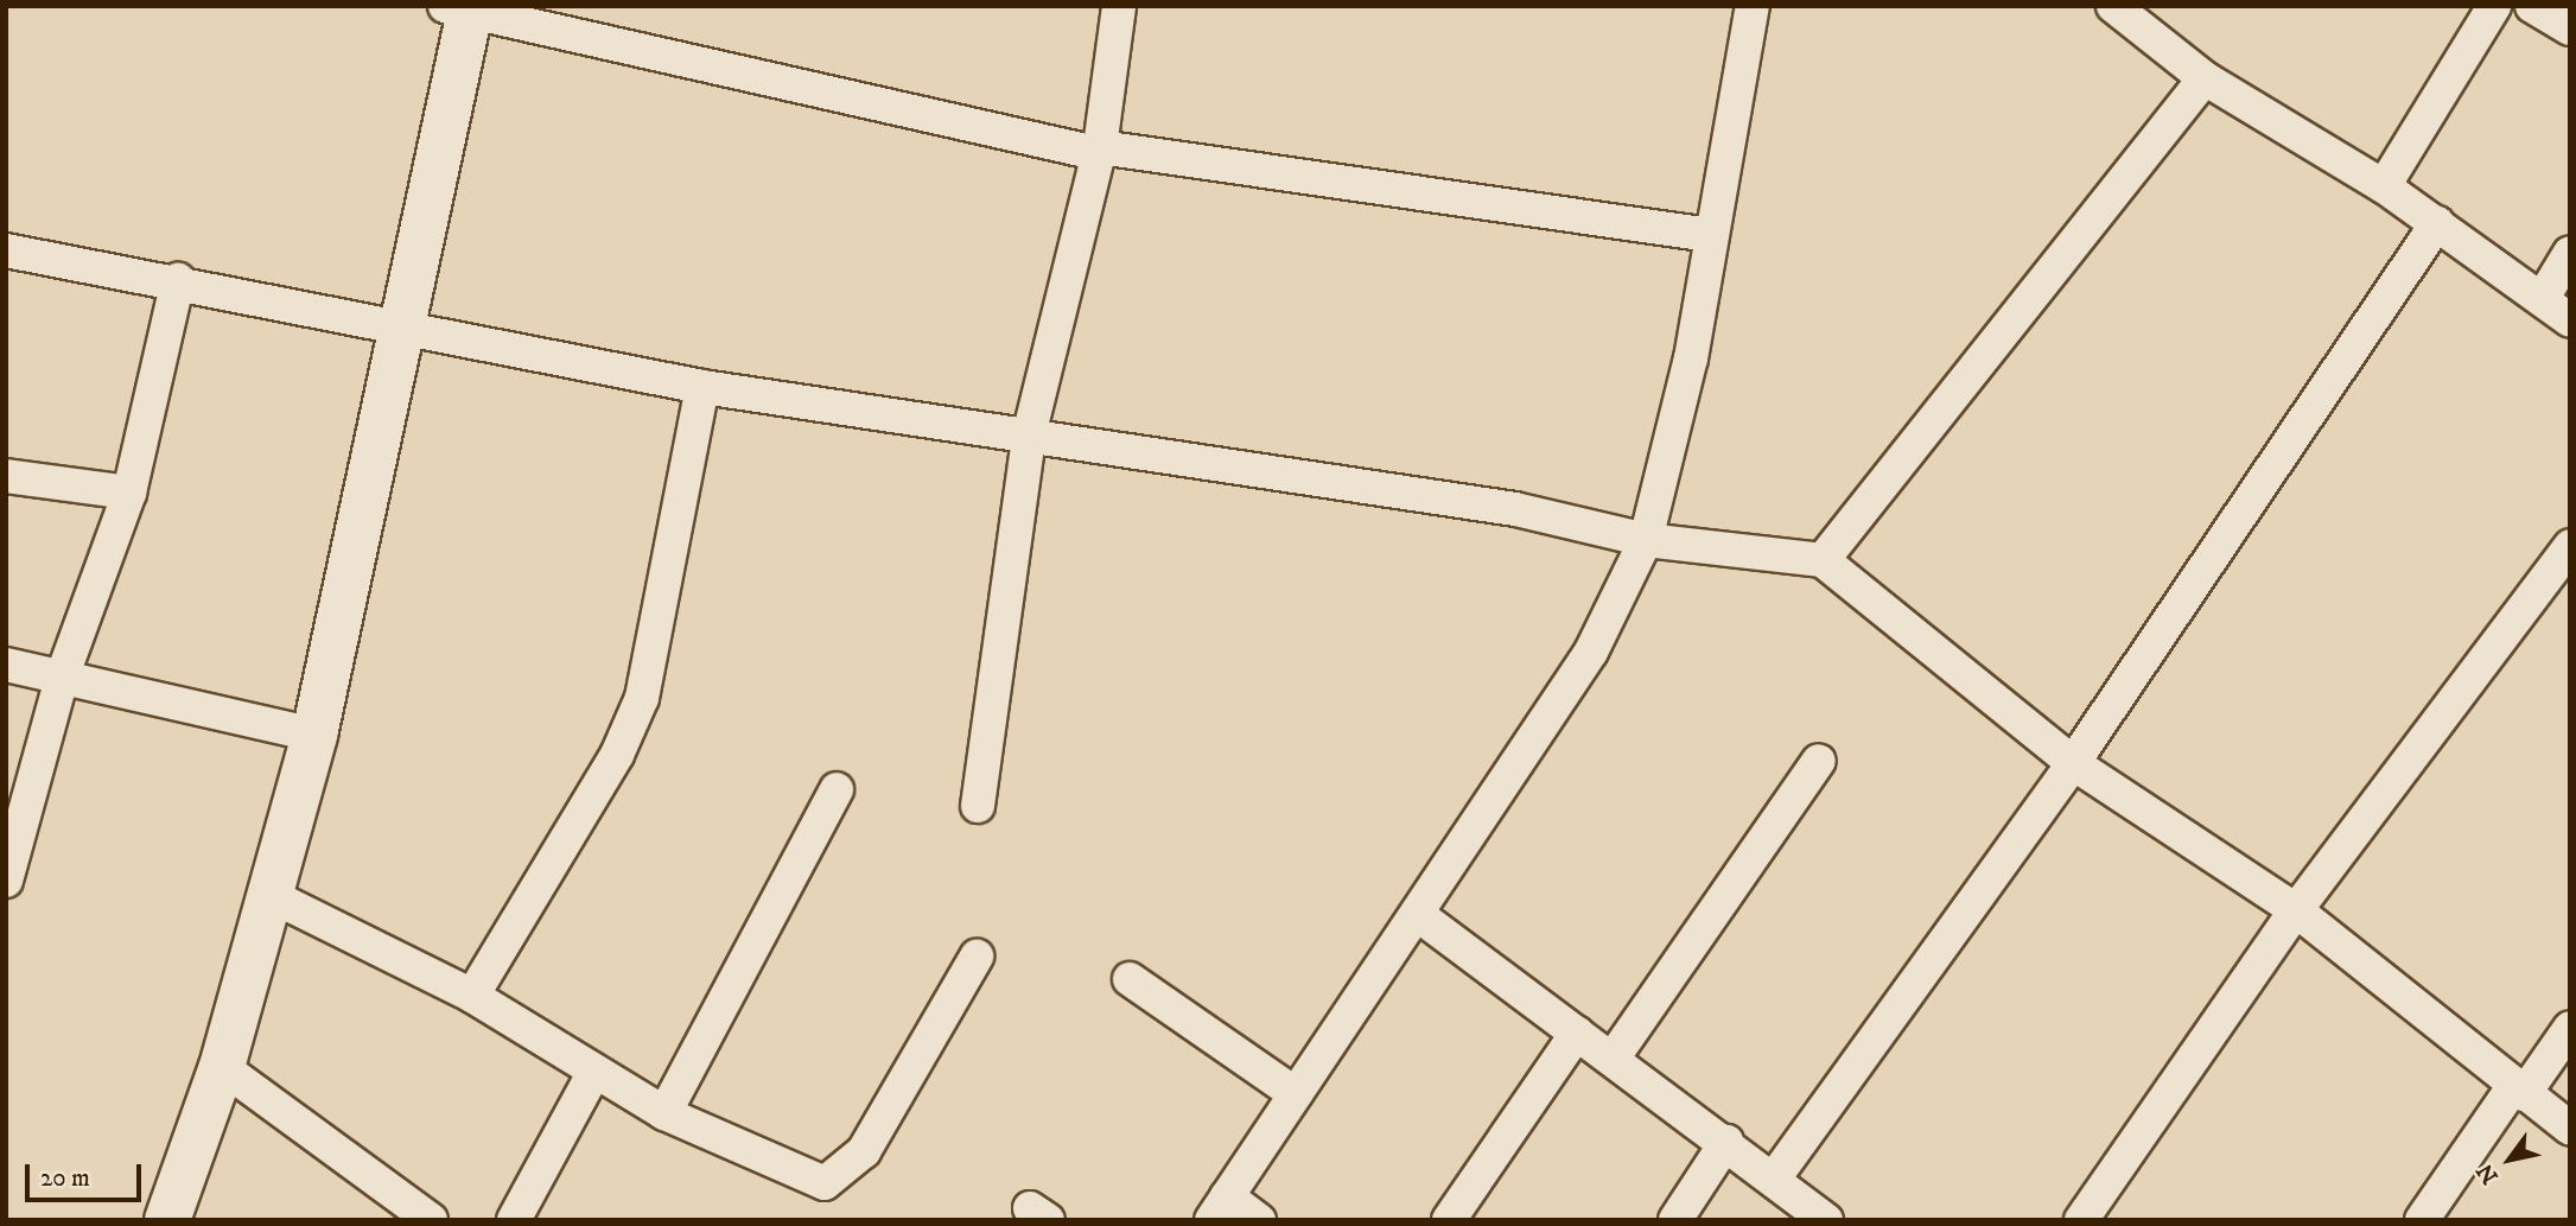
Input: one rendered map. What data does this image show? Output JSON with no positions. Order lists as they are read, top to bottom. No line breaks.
{"scale_bar":"20 m","north":"bottom left"}
